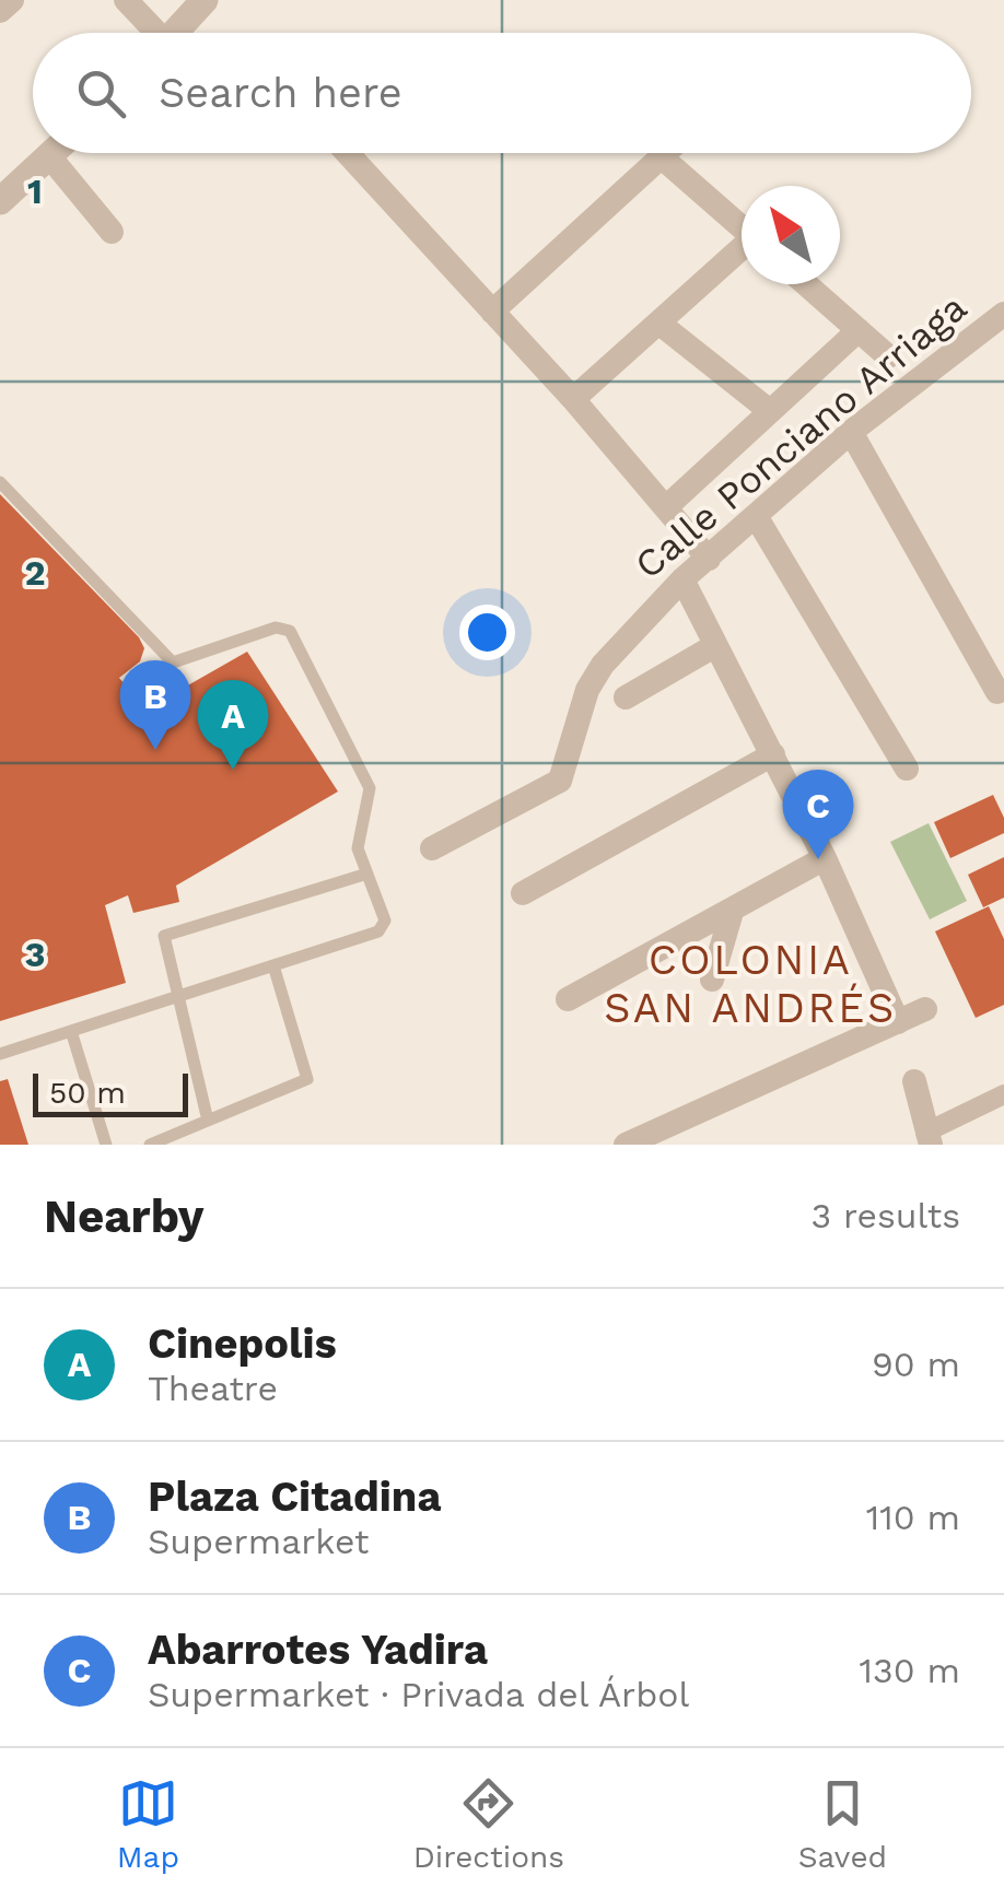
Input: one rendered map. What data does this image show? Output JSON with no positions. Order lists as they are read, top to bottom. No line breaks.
{"streets":{"street":["Calle Ponciano Arriaga"]},"districts":["COLONIA SAN ANDRÉS"],"scale_bar":"50 m","north":"top left","page":{"search":"Search here","pins":["B","A","C"],"scale":"50 m","heading":["Nearby","3 results"],"list":[{"mark":"A","name":"Cinepolis","note":"Theatre","value":"90 m"},{"mark":"B","name":"Plaza Citadina","note":"Supermarket","value":"110 m"},{"mark":"C","name":"Abarrotes Yadira","note":"Supermarket · Privada del Árbol","value":"130 m"}],"nav":["Map","Directions","Saved"]},"grid":{"rows":["1","2","3"]}}
